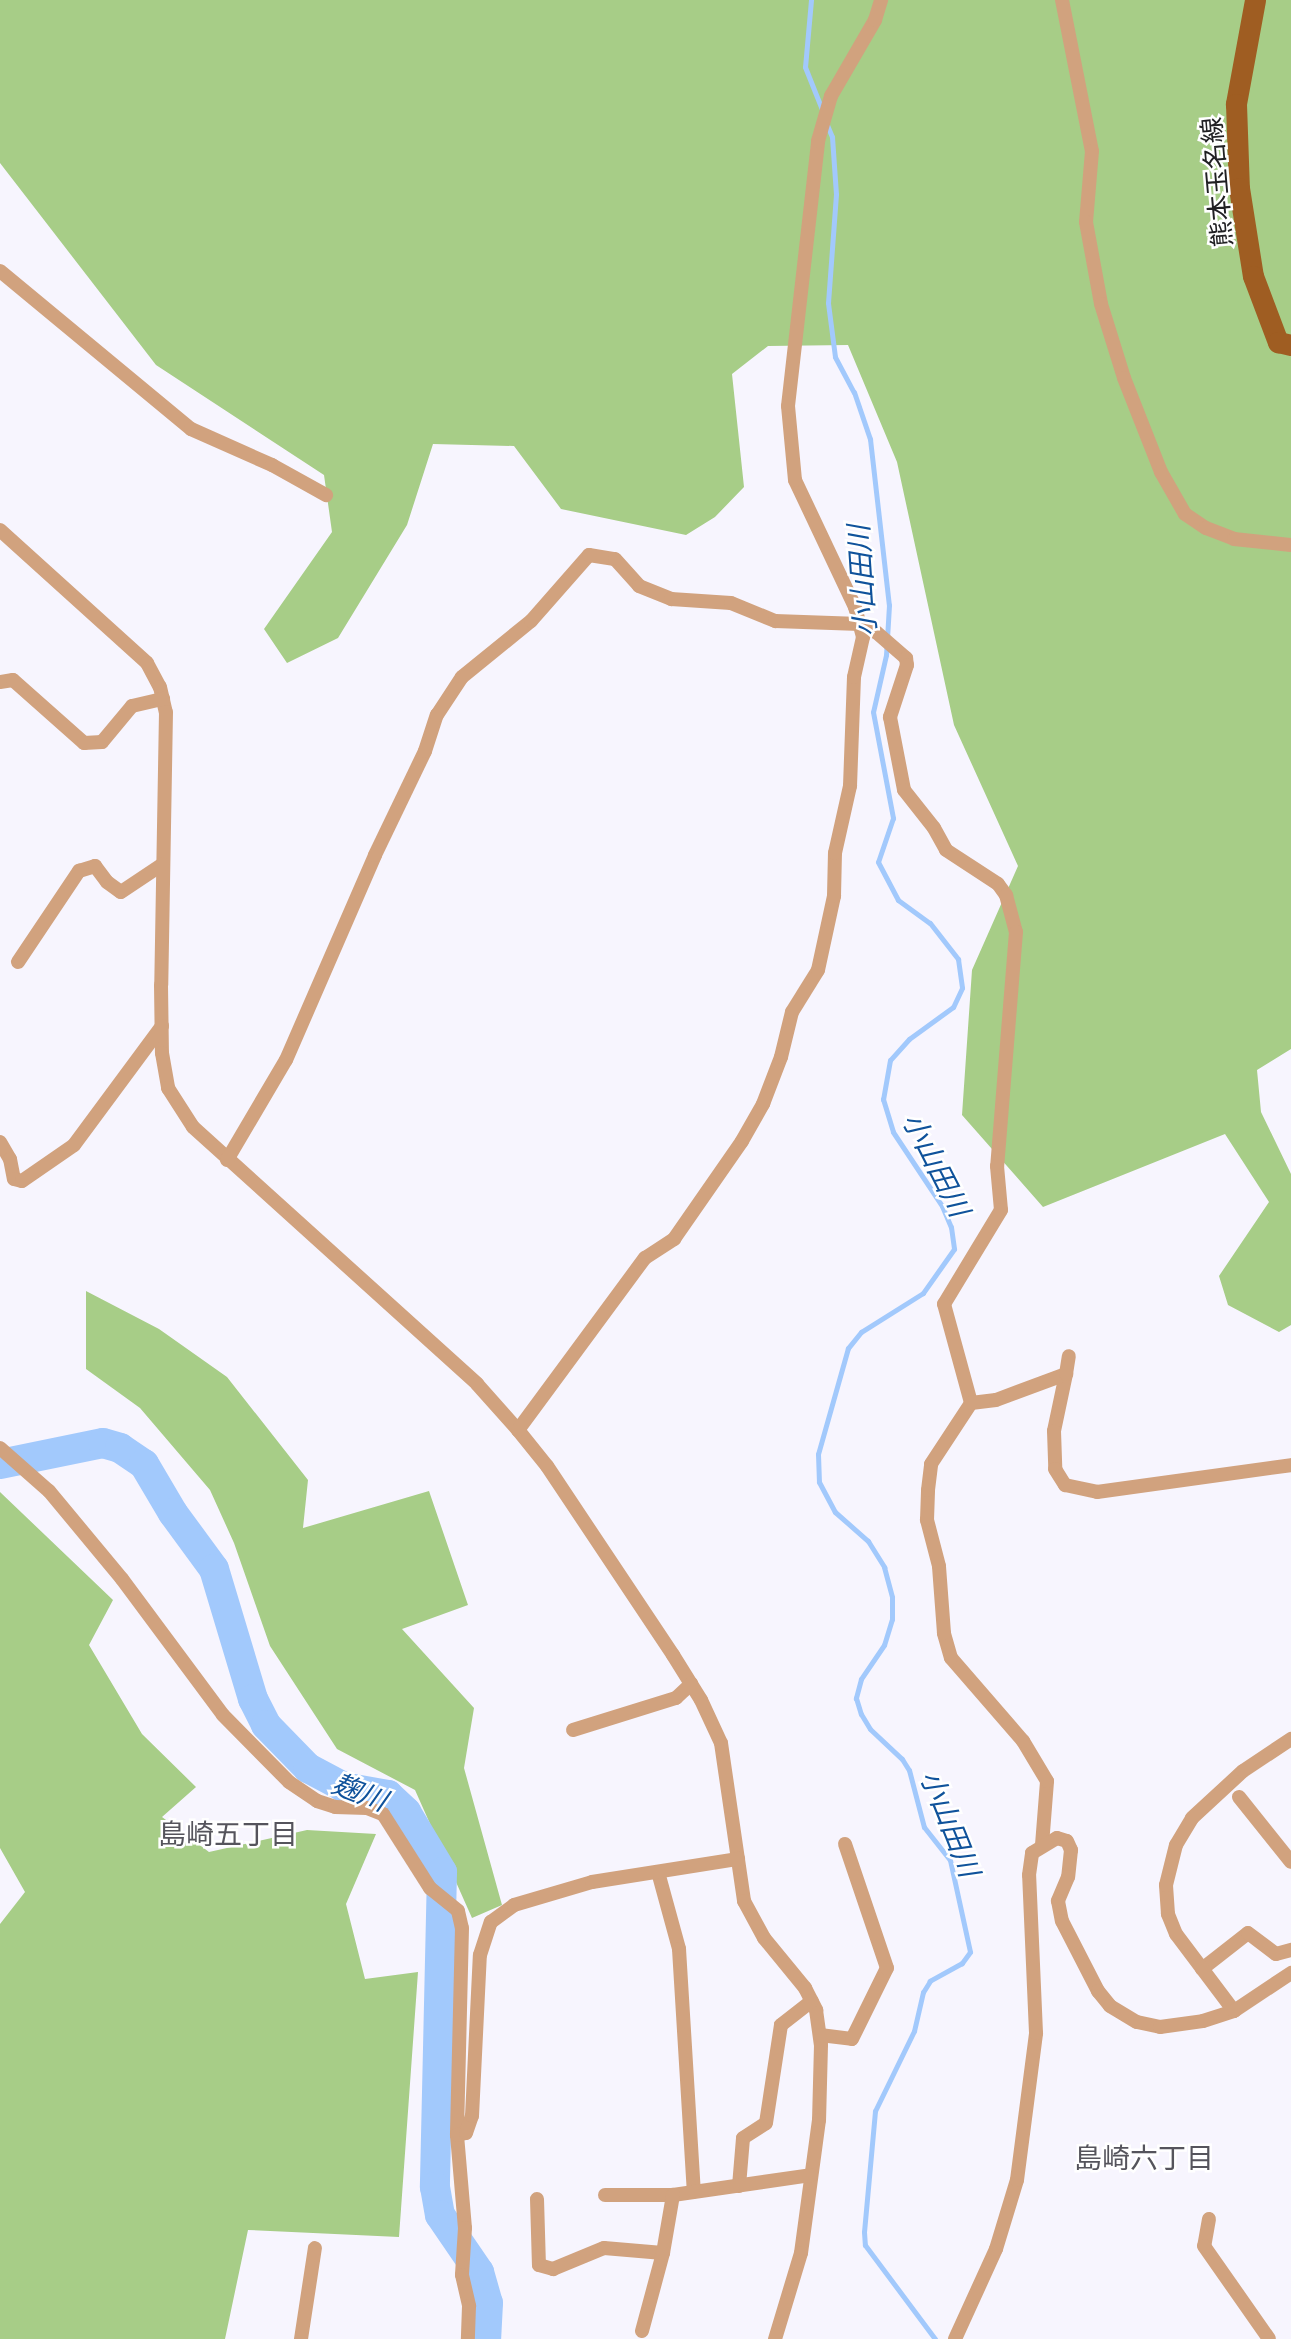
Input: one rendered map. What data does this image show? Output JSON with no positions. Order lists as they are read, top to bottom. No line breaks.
{"streets":{"main road":["熊本玉名線"]},"districts":["島崎五丁目","島崎六丁目"],"water":["小山田川","麹川"]}
